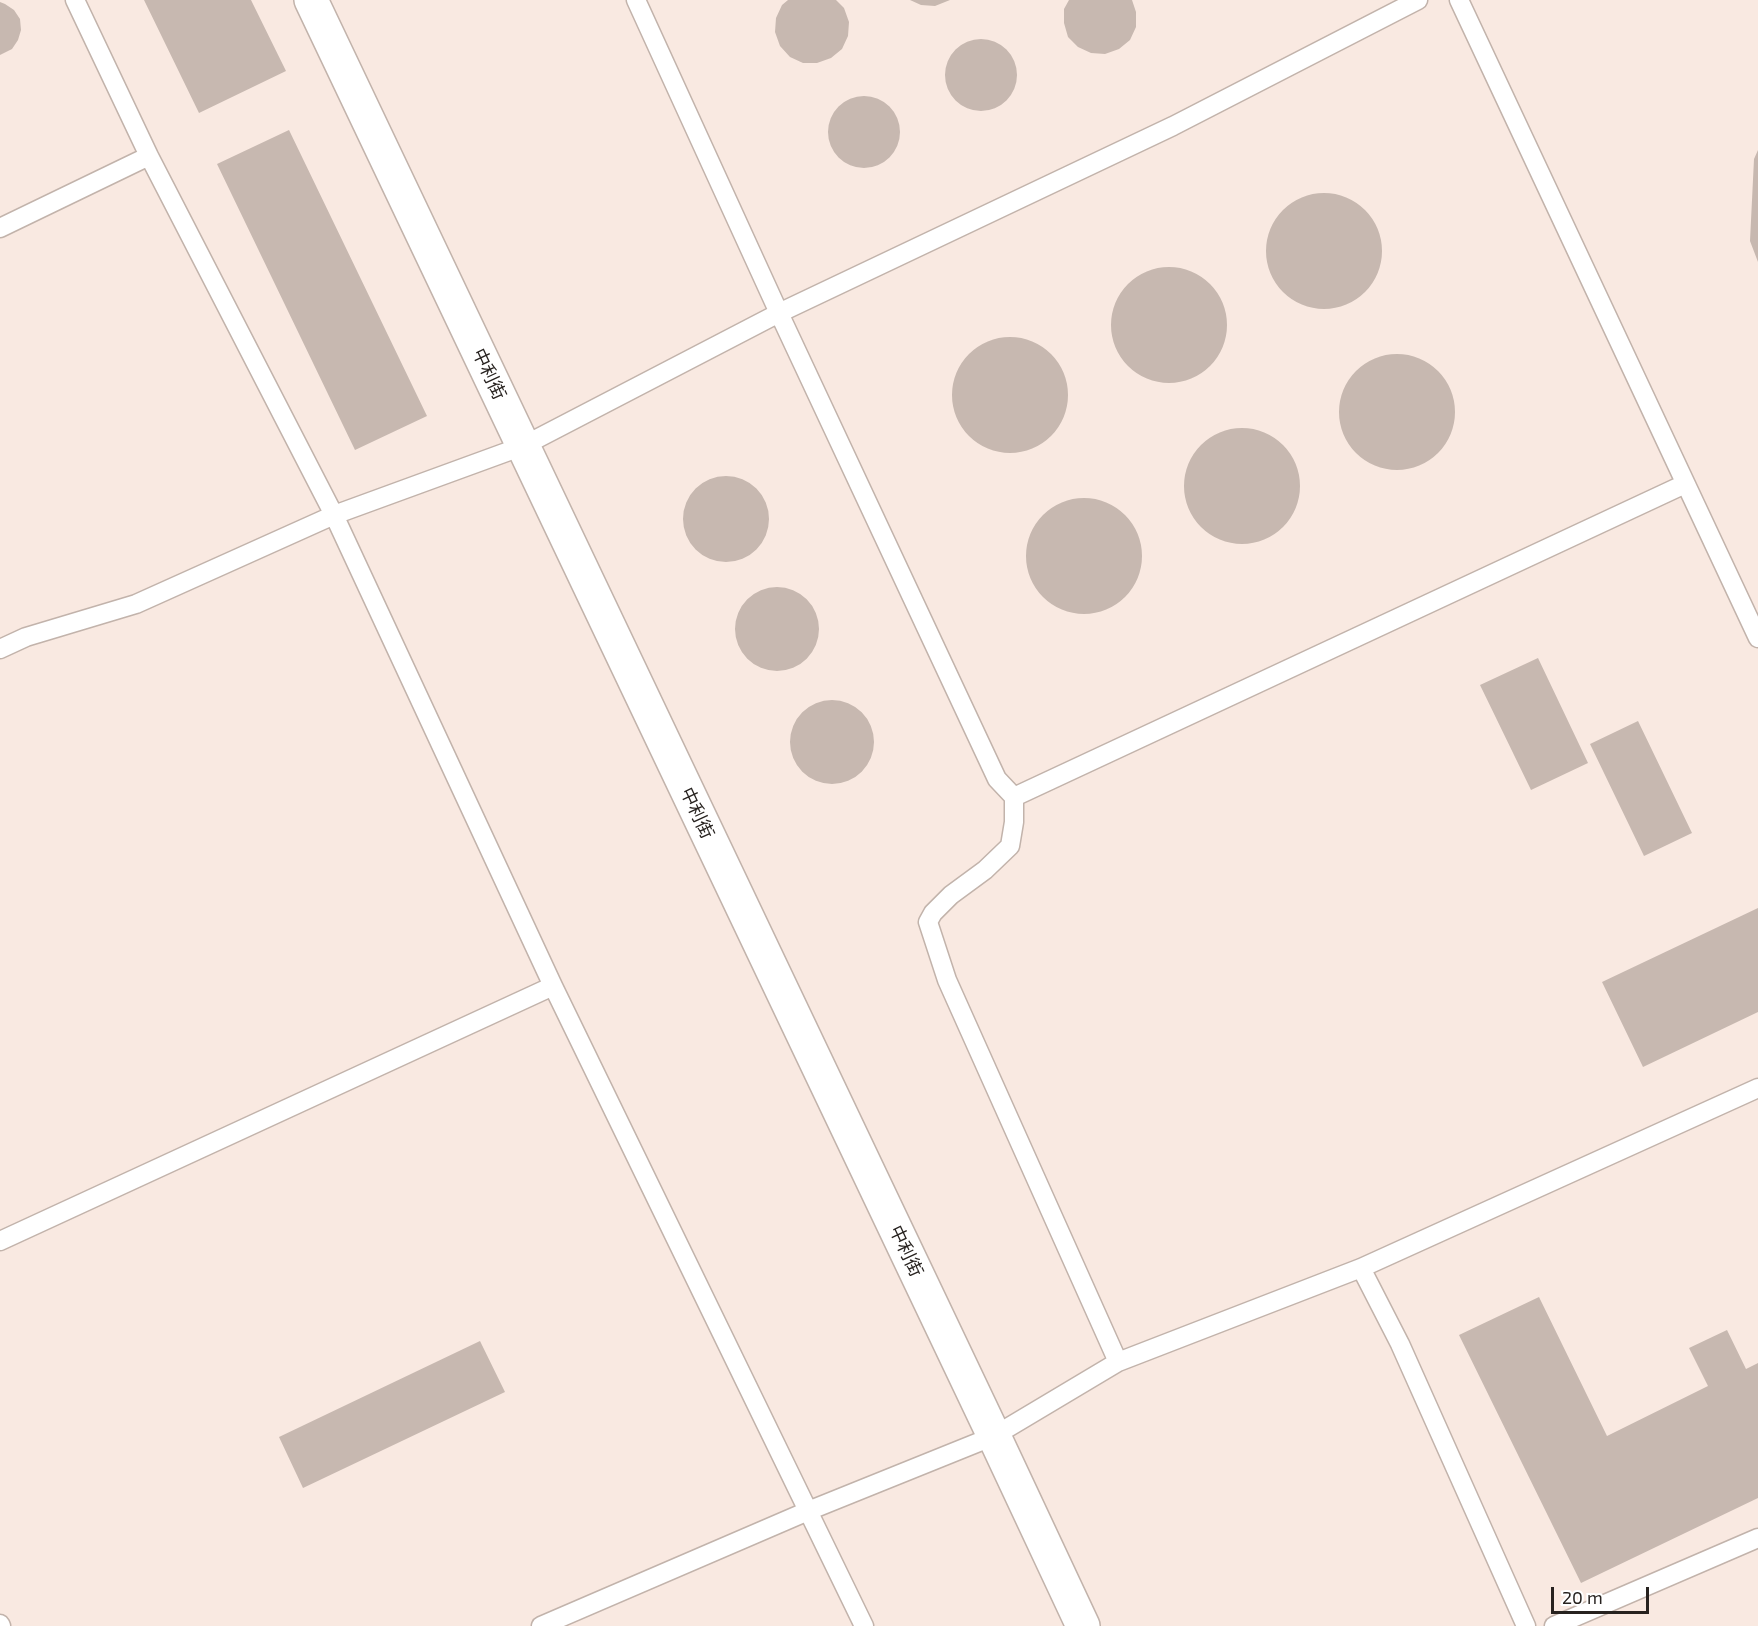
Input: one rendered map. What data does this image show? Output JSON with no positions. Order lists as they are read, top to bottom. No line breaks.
{"streets":{"street":["中利街"]},"scale_bar":"20 m"}
